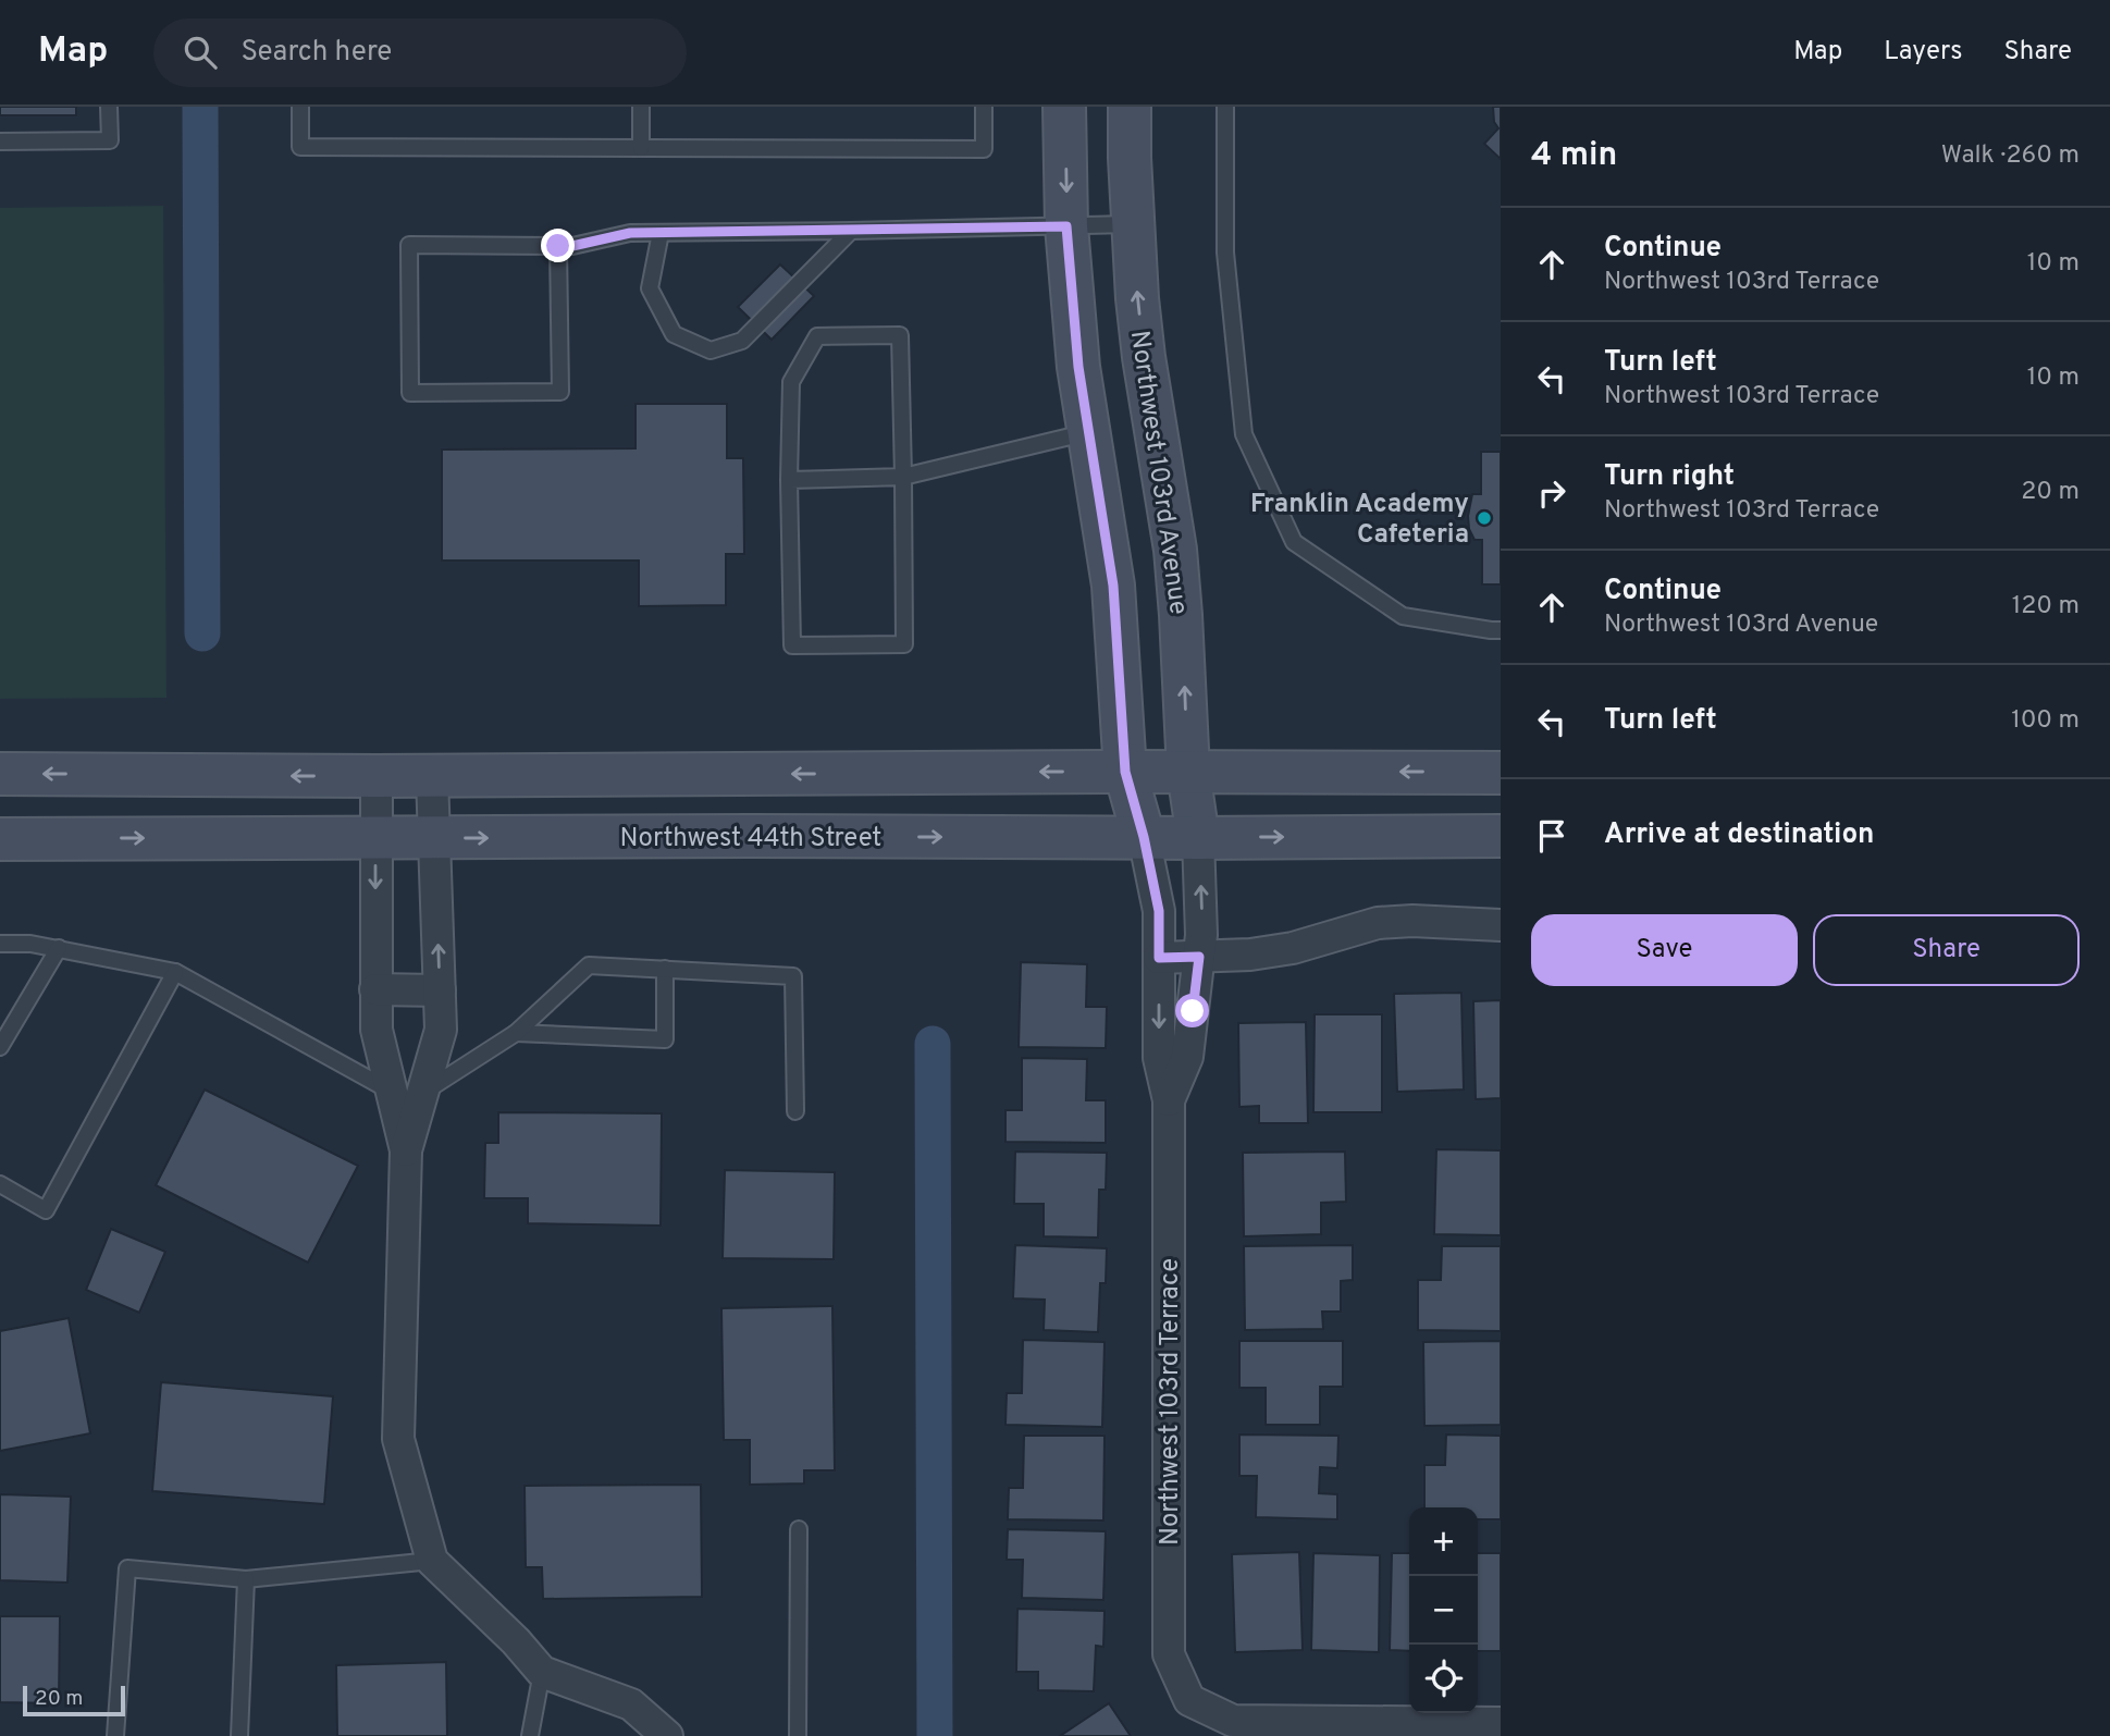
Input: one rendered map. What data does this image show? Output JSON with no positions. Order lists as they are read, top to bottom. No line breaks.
{"streets":{"street":["Northwest 103rd Avenue","Northwest 44th Street","Northwest 103rd Terrace"]},"crossings":[["Northwest 103rd Avenue","Northwest 44th Street"],["Northwest 103rd Avenue","Northwest 103rd Terrace"],["Northwest 44th Street","Northwest 103rd Terrace"]],"places":["Franklin Academy Cafeteria"],"scale_bar":"20 m","page":{"header":"Map","search":"Search here","nav":["Map","Layers","Share"],"heading":["4 min","Walk · 260 m"],"list":[["Continue","Northwest 103rd Terrace","10 m"],["Turn left","Northwest 103rd Terrace","10 m"],["Turn right","Northwest 103rd Terrace","20 m"],["Continue","Northwest 103rd Avenue","120 m"],["Turn left","100 m"],"Arrive at destination"],"buttons":["Save","Share"],"map_buttons":["+","−"],"scale":"20 m"}}
